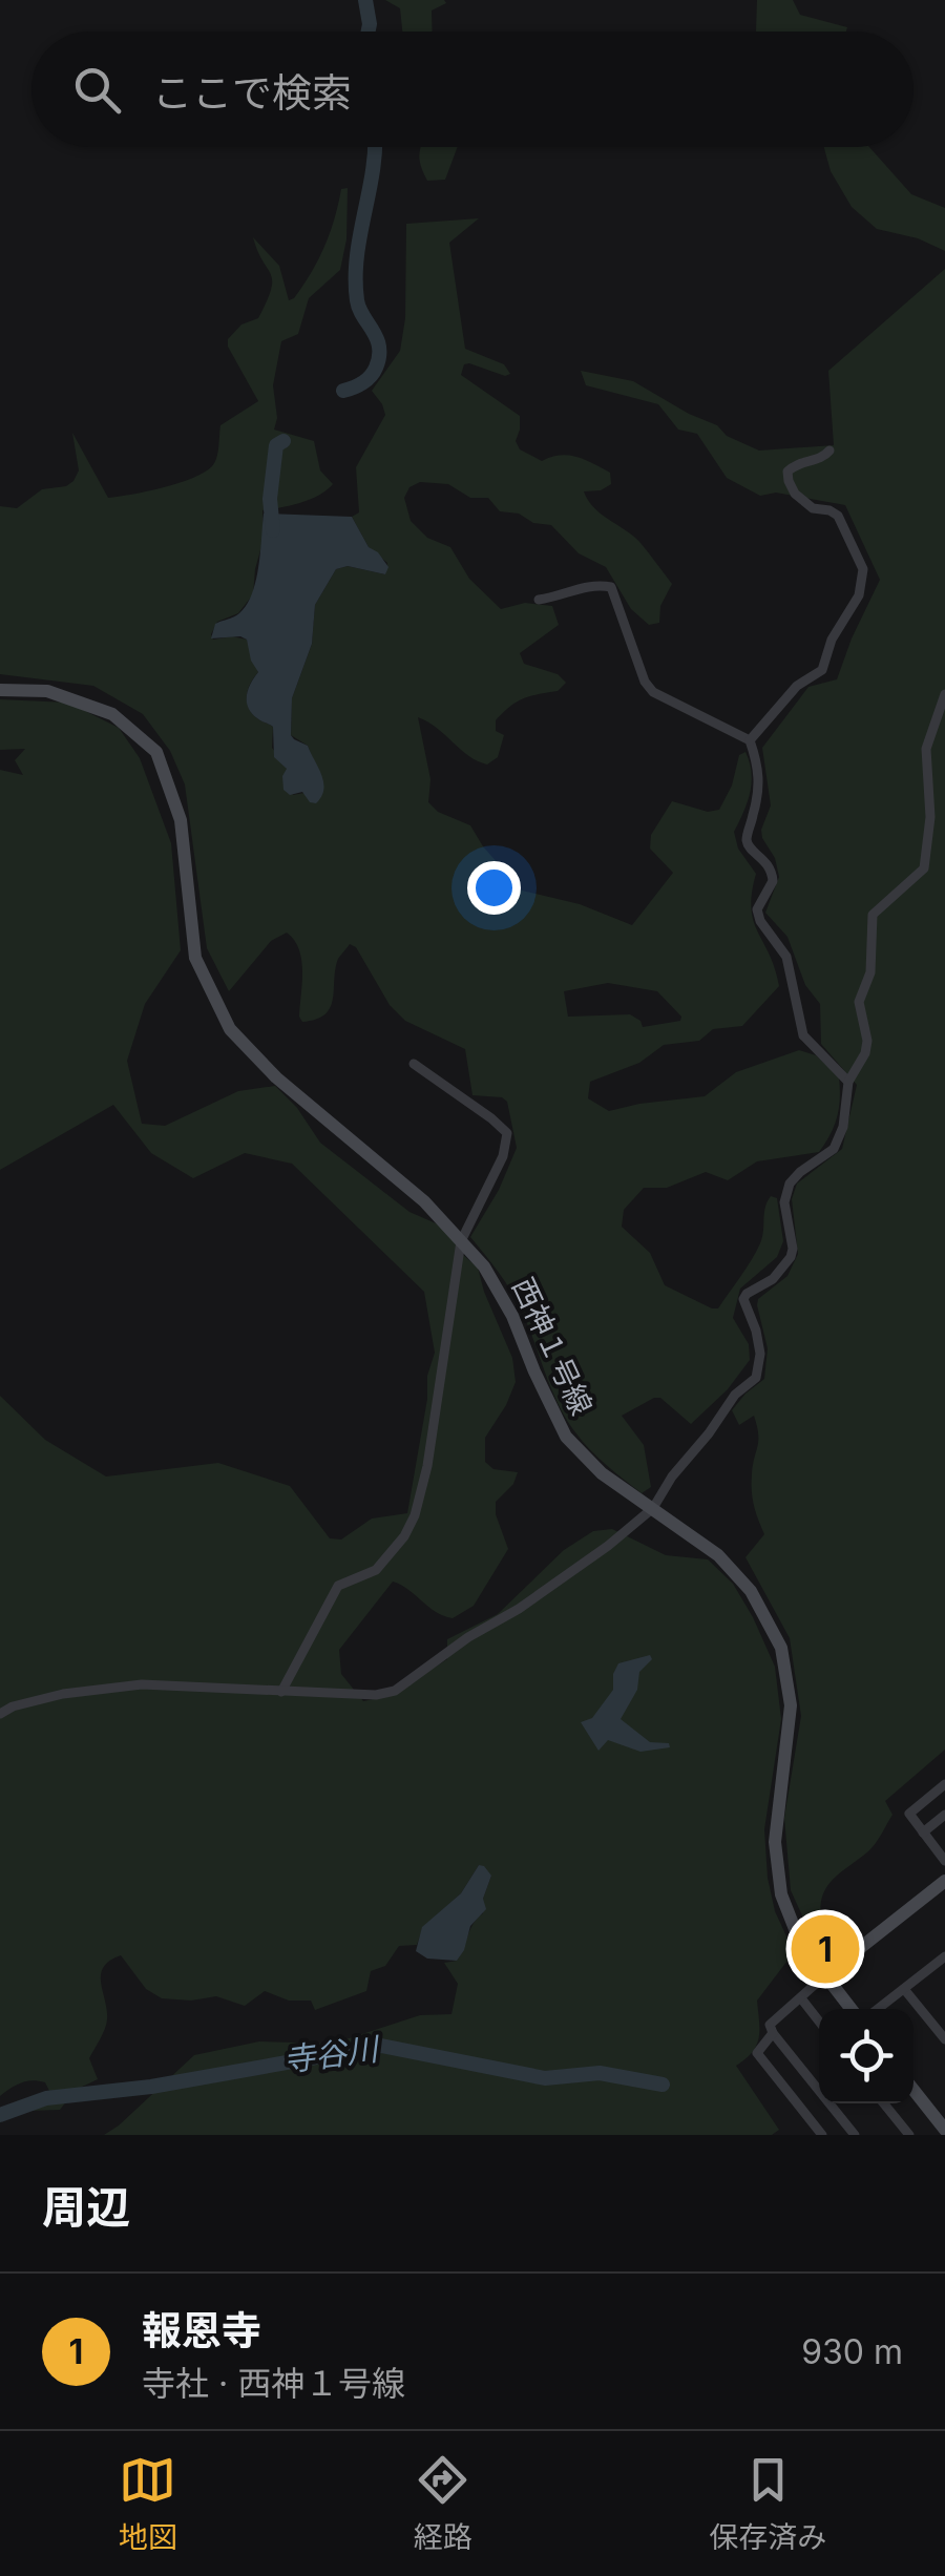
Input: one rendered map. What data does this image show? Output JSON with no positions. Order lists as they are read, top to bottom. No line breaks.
{"streets":{"street":["西神１号線"]},"water":["寺谷川"],"page":{"search":"ここで検索","pins":"1","heading":"周辺","list":[{"mark":"1","name":"報恩寺","note":"寺社 · 西神１号線","value":"930 m"}],"nav":["地図","経路","保存済み"]}}
